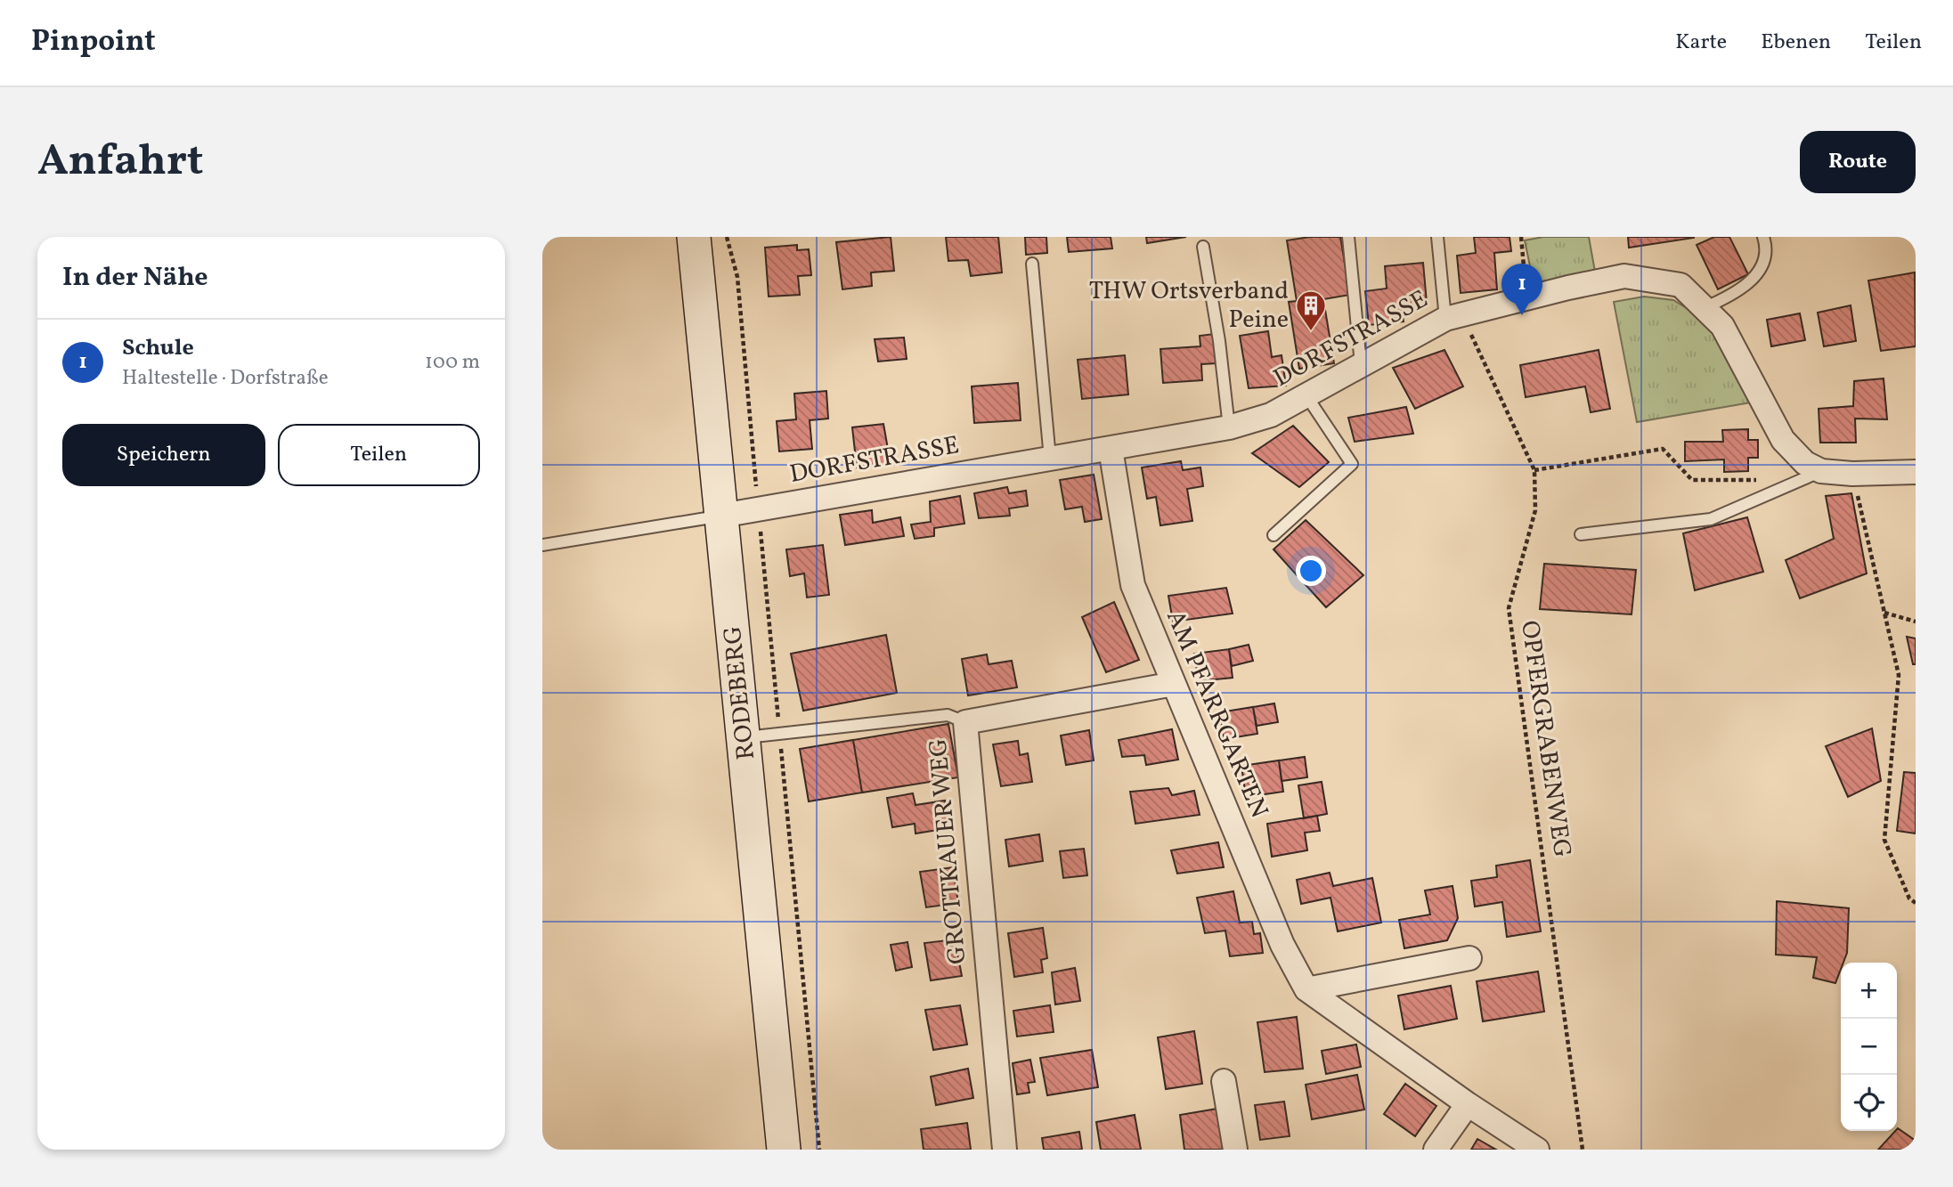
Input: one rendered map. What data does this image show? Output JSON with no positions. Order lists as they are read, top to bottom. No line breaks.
{"streets":{"street":["DORFSTRASSE","RODEBERG","AM PFARRGARTEN","GROTTKAUER WEG"],"path":["OPFERGRABENWEG"]},"crossings":[["DORFSTRASSE","RODEBERG"],["DORFSTRASSE","AM PFARRGARTEN"],["DORFSTRASSE","OPFERGRABENWEG"],["AM PFARRGARTEN","GROTTKAUER WEG"]],"places":{"building":["THW Ortsverband Peine"]},"page":{"header":"Pinpoint","nav":["Karte","Ebenen","Teilen"],"buttons":["Route",["Speichern","Teilen"]],"title":"Anfahrt","heading":"In der Nähe","pins":"1","list":[{"mark":"1","name":"Schule","note":"Haltestelle · Dorfstraße","value":"100 m"}],"map_buttons":["+","−"]}}
